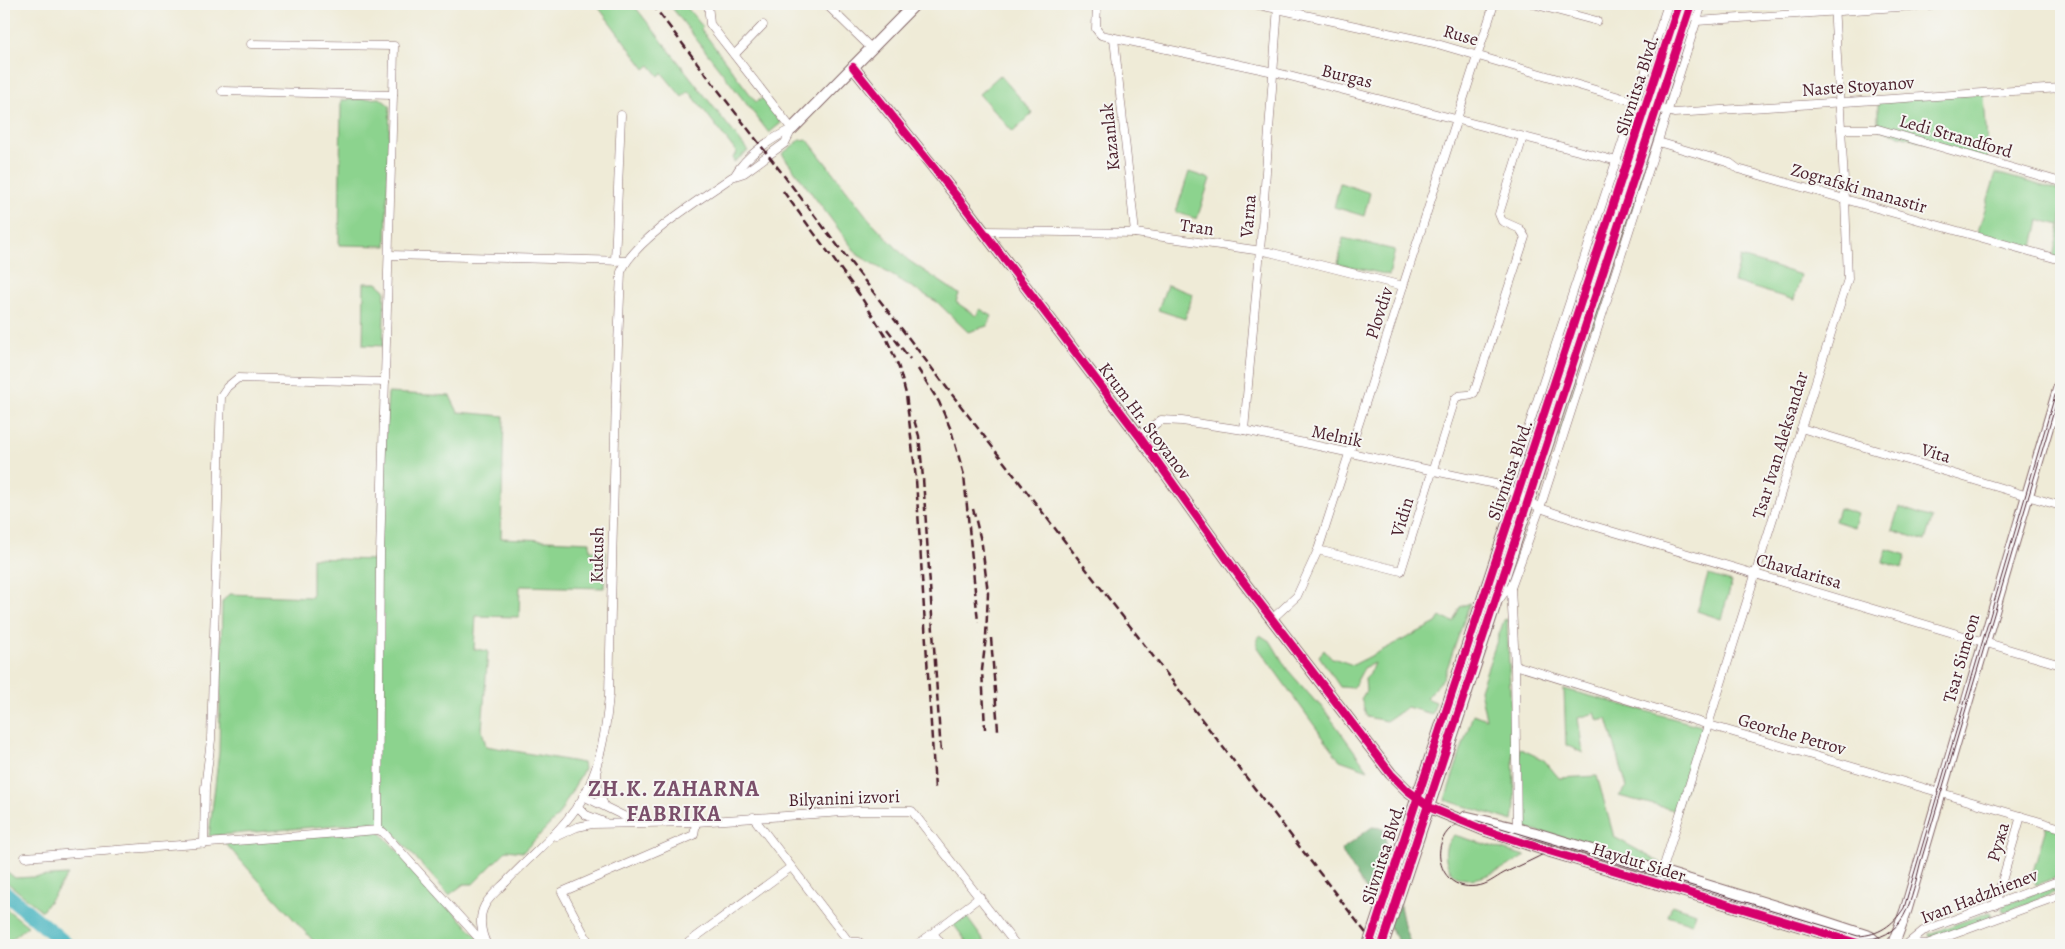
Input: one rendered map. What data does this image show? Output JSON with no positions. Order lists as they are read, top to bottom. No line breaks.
{"streets":{"main road":["Slivnitsa Blvd."],"street":["Ruse","Burgas","Naste Stoyanov","Ledi Strandford","Kazanlak","Zografski manastir","Varna","Tran","Plovdiv","Krum Hr. Stoyanov","Melnik","Tsar Ivan Aleksandar","Vita","Vidin","Kukush","Chavdaritsa","Tsar Simeon","Georche Petrov","Bilyanini izvori","Ружа","Haydut Sider","Ivan Hadzhienev"]},"crossings":[["Ruse","Slivnitsa Blvd."],["Ruse","Naste Stoyanov"],["Ruse","Varna"],["Ruse","Plovdiv"],["Burgas","Slivnitsa Blvd."],["Burgas","Kazanlak"],["Burgas","Varna"],["Burgas","Plovdiv"],["Burgas","Vidin"],["Slivnitsa Blvd.","Naste Stoyanov"],["Slivnitsa Blvd.","Melnik"],["Slivnitsa Blvd.","Chavdaritsa"],["Naste Stoyanov","Tsar Ivan Aleksandar"],["Ledi Strandford","Tsar Ivan Aleksandar"],["Kazanlak","Tran"],["Zografski manastir","Tsar Ivan Aleksandar"],["Varna","Tran"],["Varna","Melnik"],["Tran","Plovdiv"],["Tran","Krum Hr. Stoyanov"],["Plovdiv","Krum Hr. Stoyanov"],["Plovdiv","Melnik"],["Plovdiv","Vidin"],["Krum Hr. Stoyanov","Melnik"],["Krum Hr. Stoyanov","Haydut Sider"],["Melnik","Vidin"],["Melnik","Chavdaritsa"],["Tsar Ivan Aleksandar","Vita"],["Tsar Ivan Aleksandar","Chavdaritsa"],["Tsar Ivan Aleksandar","Georche Petrov"],["Tsar Ivan Aleksandar","Haydut Sider"],["Vita","Tsar Simeon"],["Kukush","Bilyanini izvori"],["Chavdaritsa","Tsar Simeon"],["Tsar Simeon","Georche Petrov"],["Georche Petrov","Ружа"],["Ружа","Ivan Hadzhienev"]],"districts":["ZH.K. ZAHARNA FABRIKA"]}
